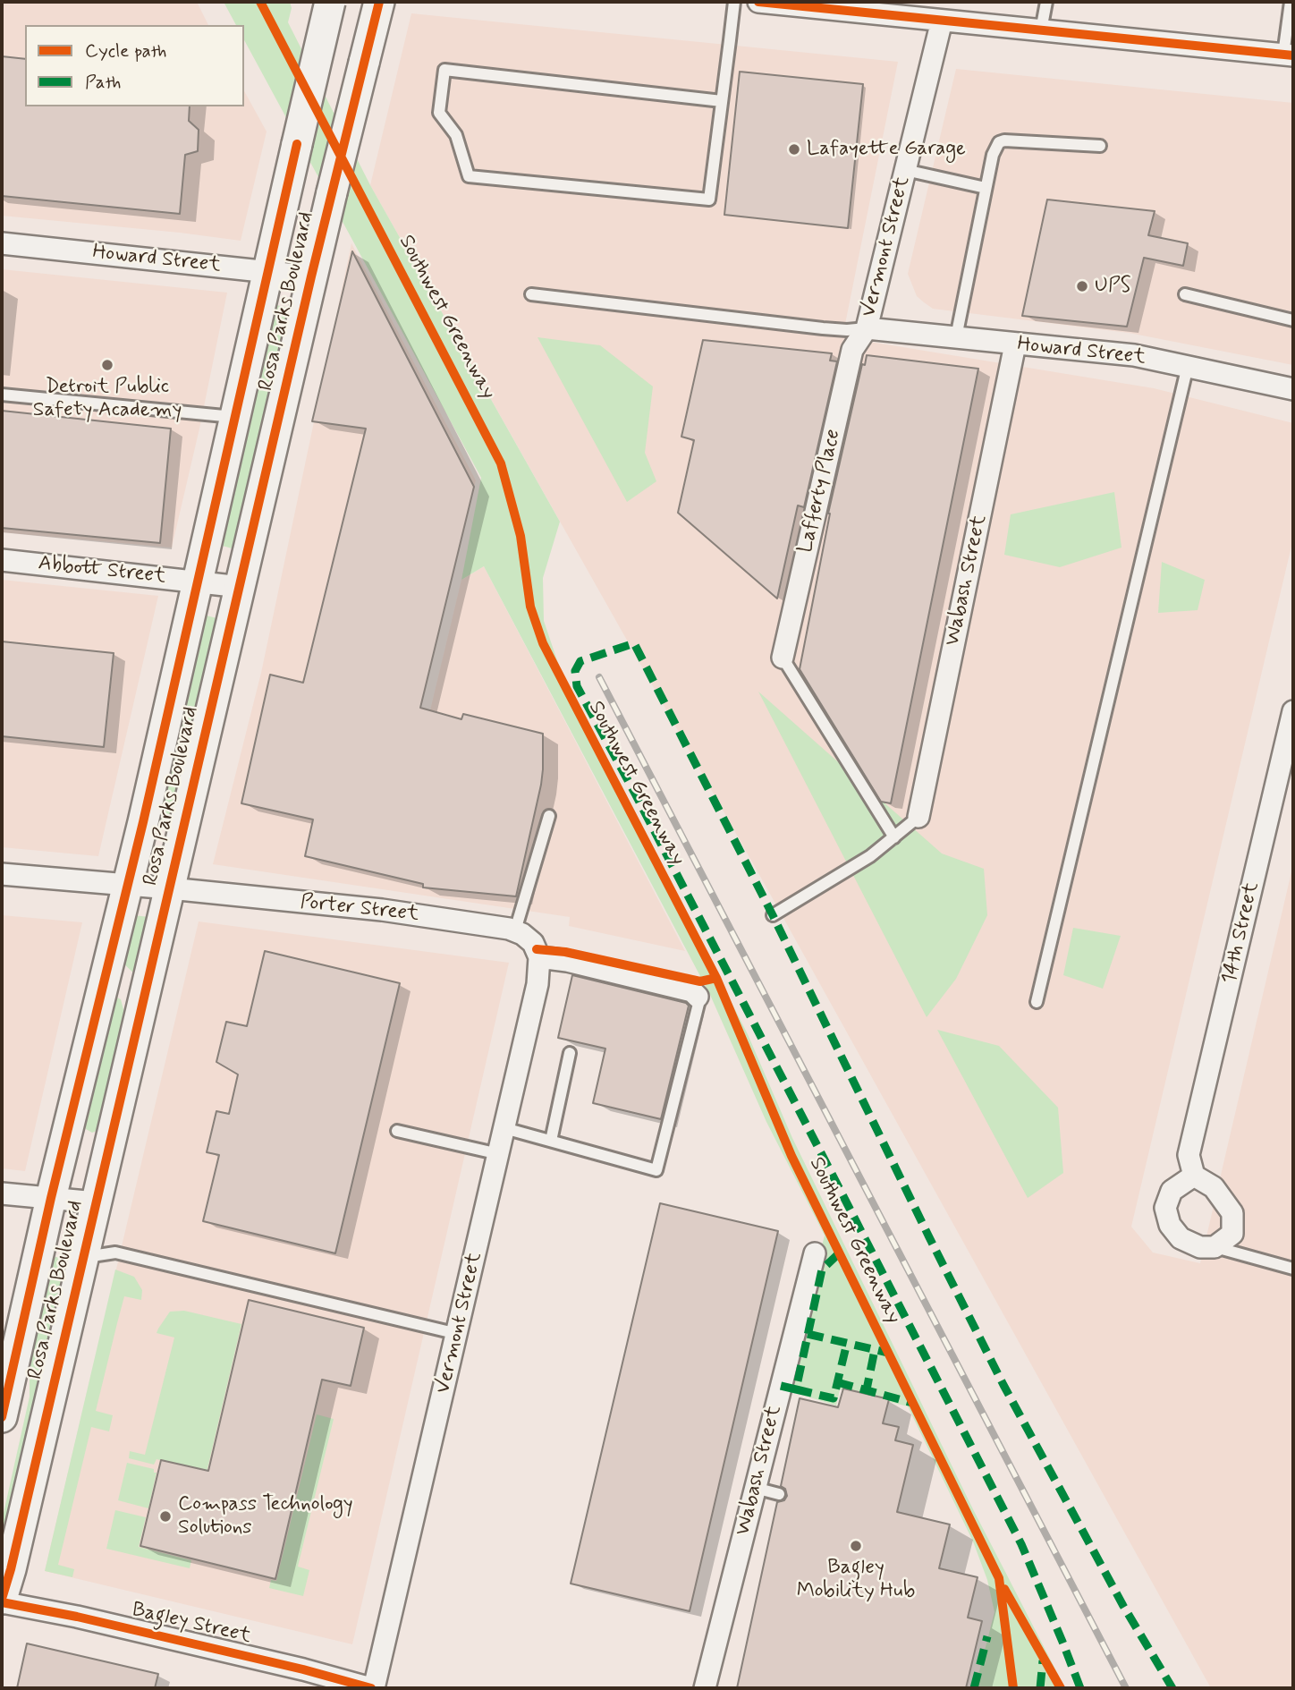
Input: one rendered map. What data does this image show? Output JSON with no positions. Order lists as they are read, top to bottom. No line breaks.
{"streets":{"main road":["Rosa Parks Boulevard"],"street":["Vermont Street","Howard Street","Lafferty Place","Abbott Street","Wabash Street","Porter Street","14th Street","Bagley Street"],"cycle path":["Southwest Greenway"]},"crossings":[["Vermont Street","Howard Street"],["Vermont Street","Lafferty Place"],["Vermont Street","Bagley Street"],["Howard Street","Rosa Parks Boulevard"],["Howard Street","Lafferty Place"],["Howard Street","Wabash Street"],["Rosa Parks Boulevard","Abbott Street"],["Rosa Parks Boulevard","Porter Street"],["Rosa Parks Boulevard","Bagley Street"]],"places":["Lafayette Garage","UPS","Detroit Public Safety Academy","Compass Technology Solutions","Bagley Mobility Hub"],"legend":["Cycle path","Path"]}
